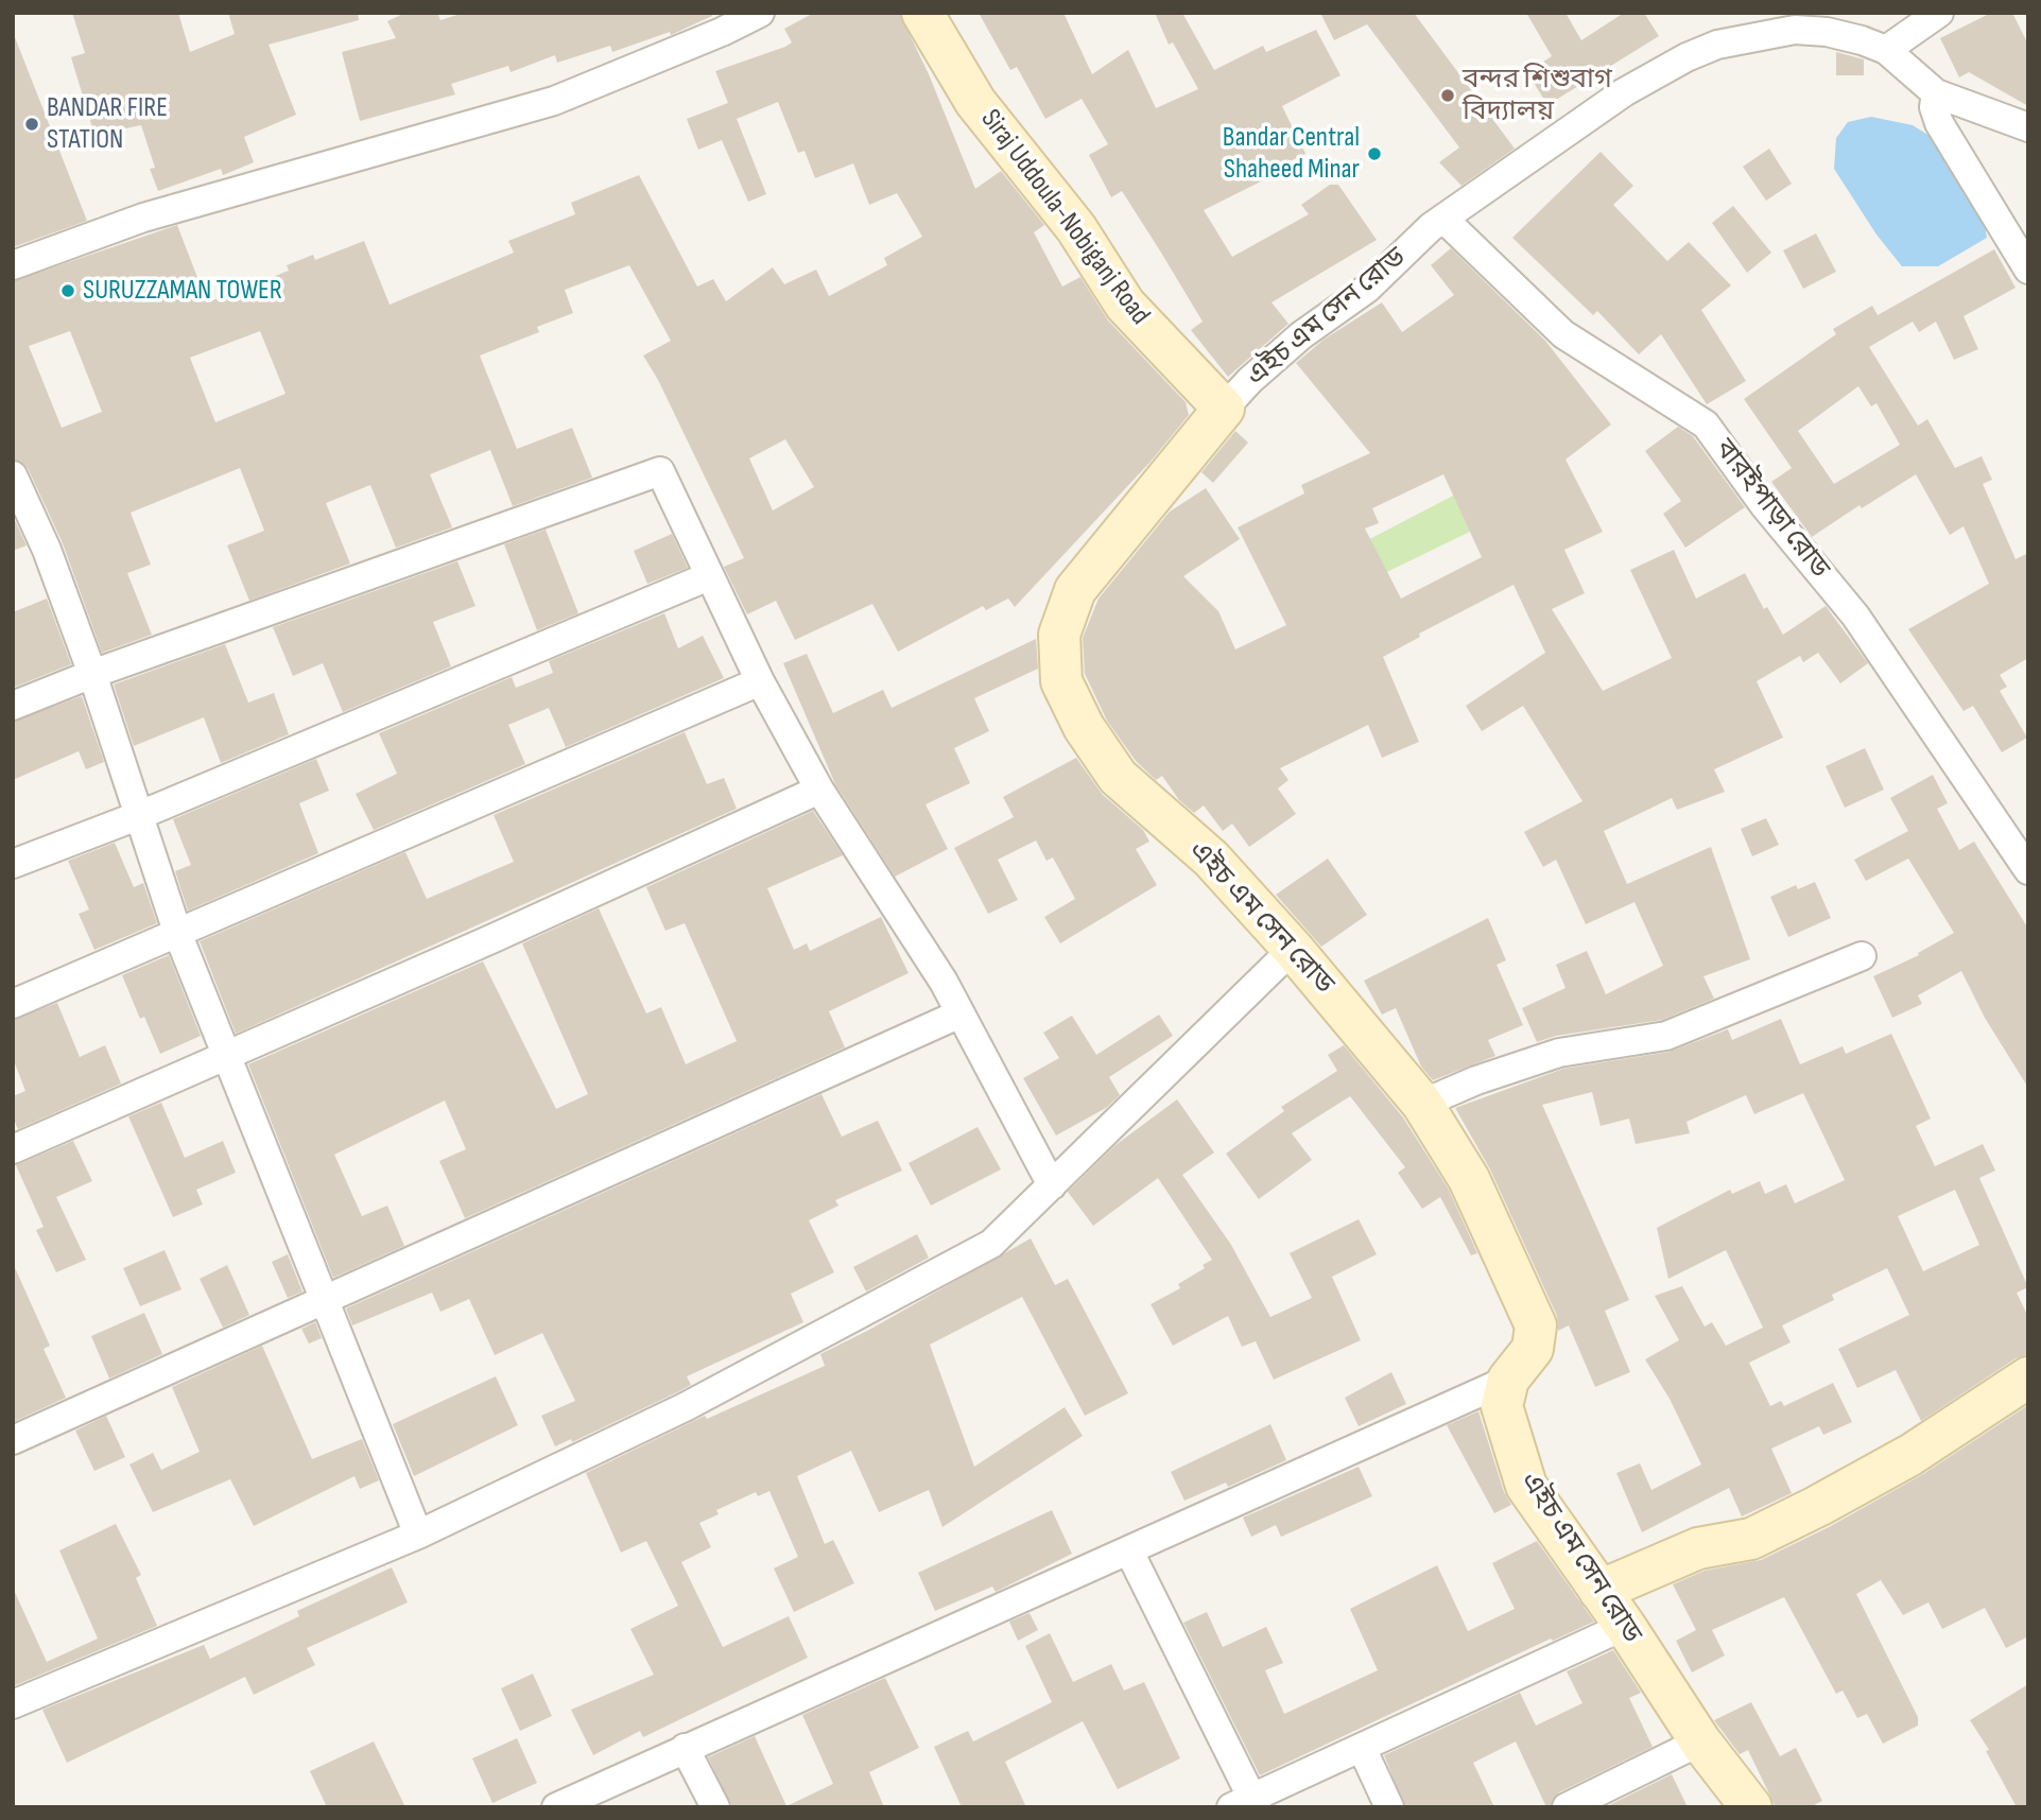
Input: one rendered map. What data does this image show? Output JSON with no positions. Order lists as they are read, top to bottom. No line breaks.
{"streets":{"main road":["Siraj Uddoula-Nobiganj Road","এইচ এম সেন রোড"],"street":["বারইপাড়া রোড"]},"crossings":[["Siraj Uddoula-Nobiganj Road","এইচ এম সেন রোড"],["এইচ এম সেন রোড","বারইপাড়া রোড"]],"places":["বন্দর শিশুবাগ বিদ্যালয়","BANDAR FIRE STATION","Bandar Central Shaheed Minar","SURUZZAMAN TOWER"]}
